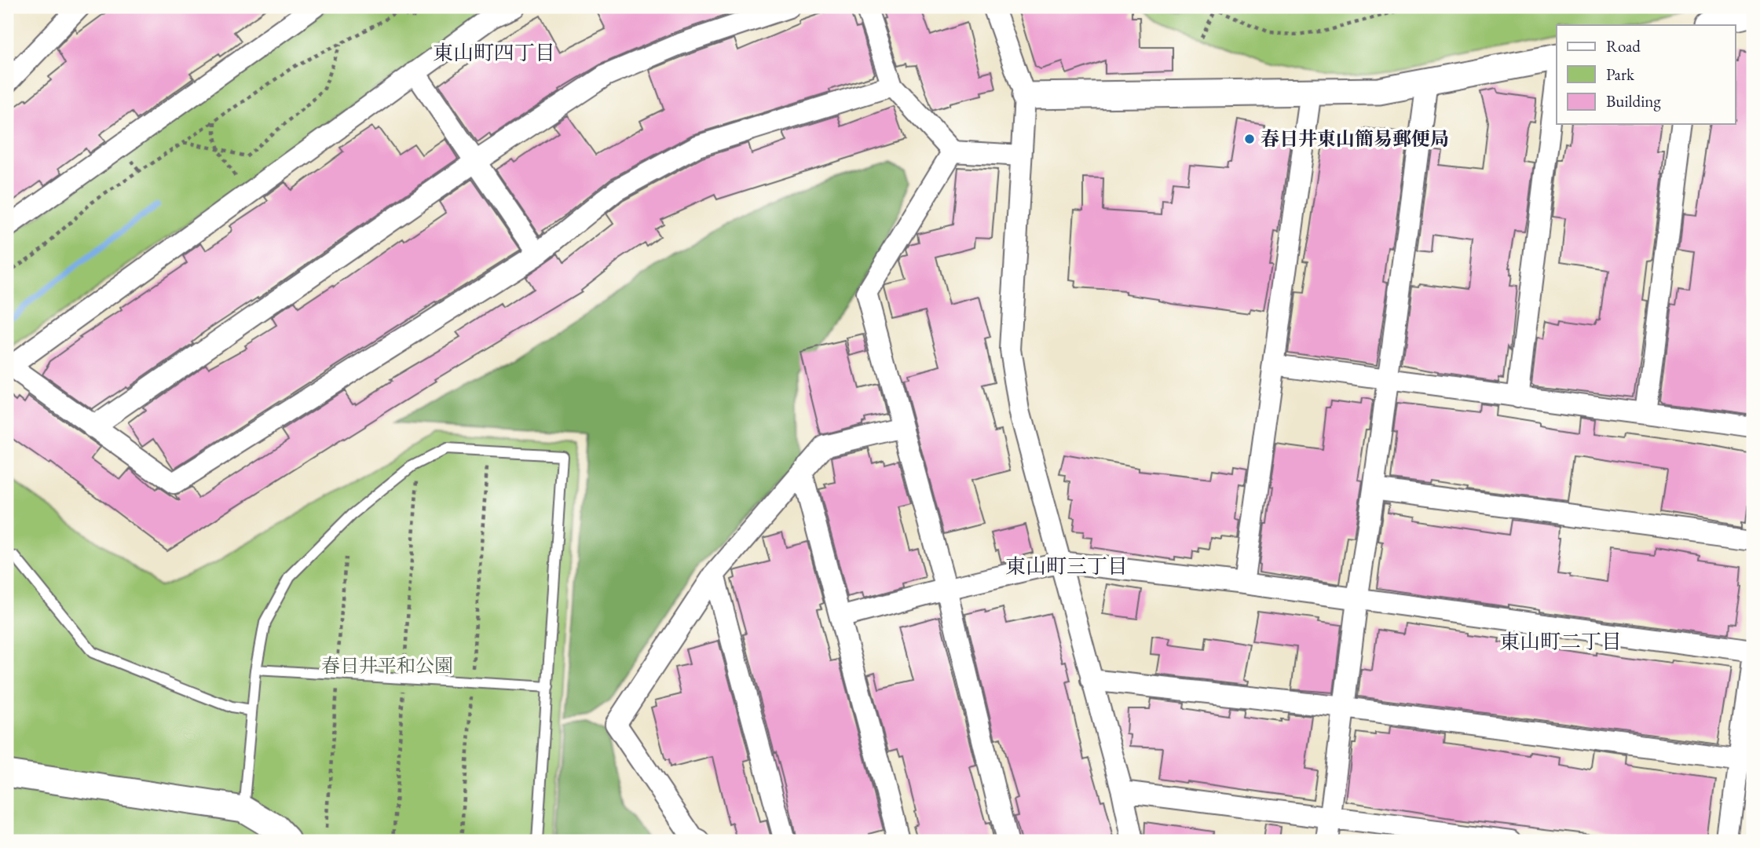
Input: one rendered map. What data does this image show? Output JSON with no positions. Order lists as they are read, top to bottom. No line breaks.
{"districts":["東山町四丁目","東山町三丁目","東山町二丁目"],"parks":["春日井平和公園"],"places":["春日井東山簡易郵便局"],"legend":["Road","Park","Building"]}
